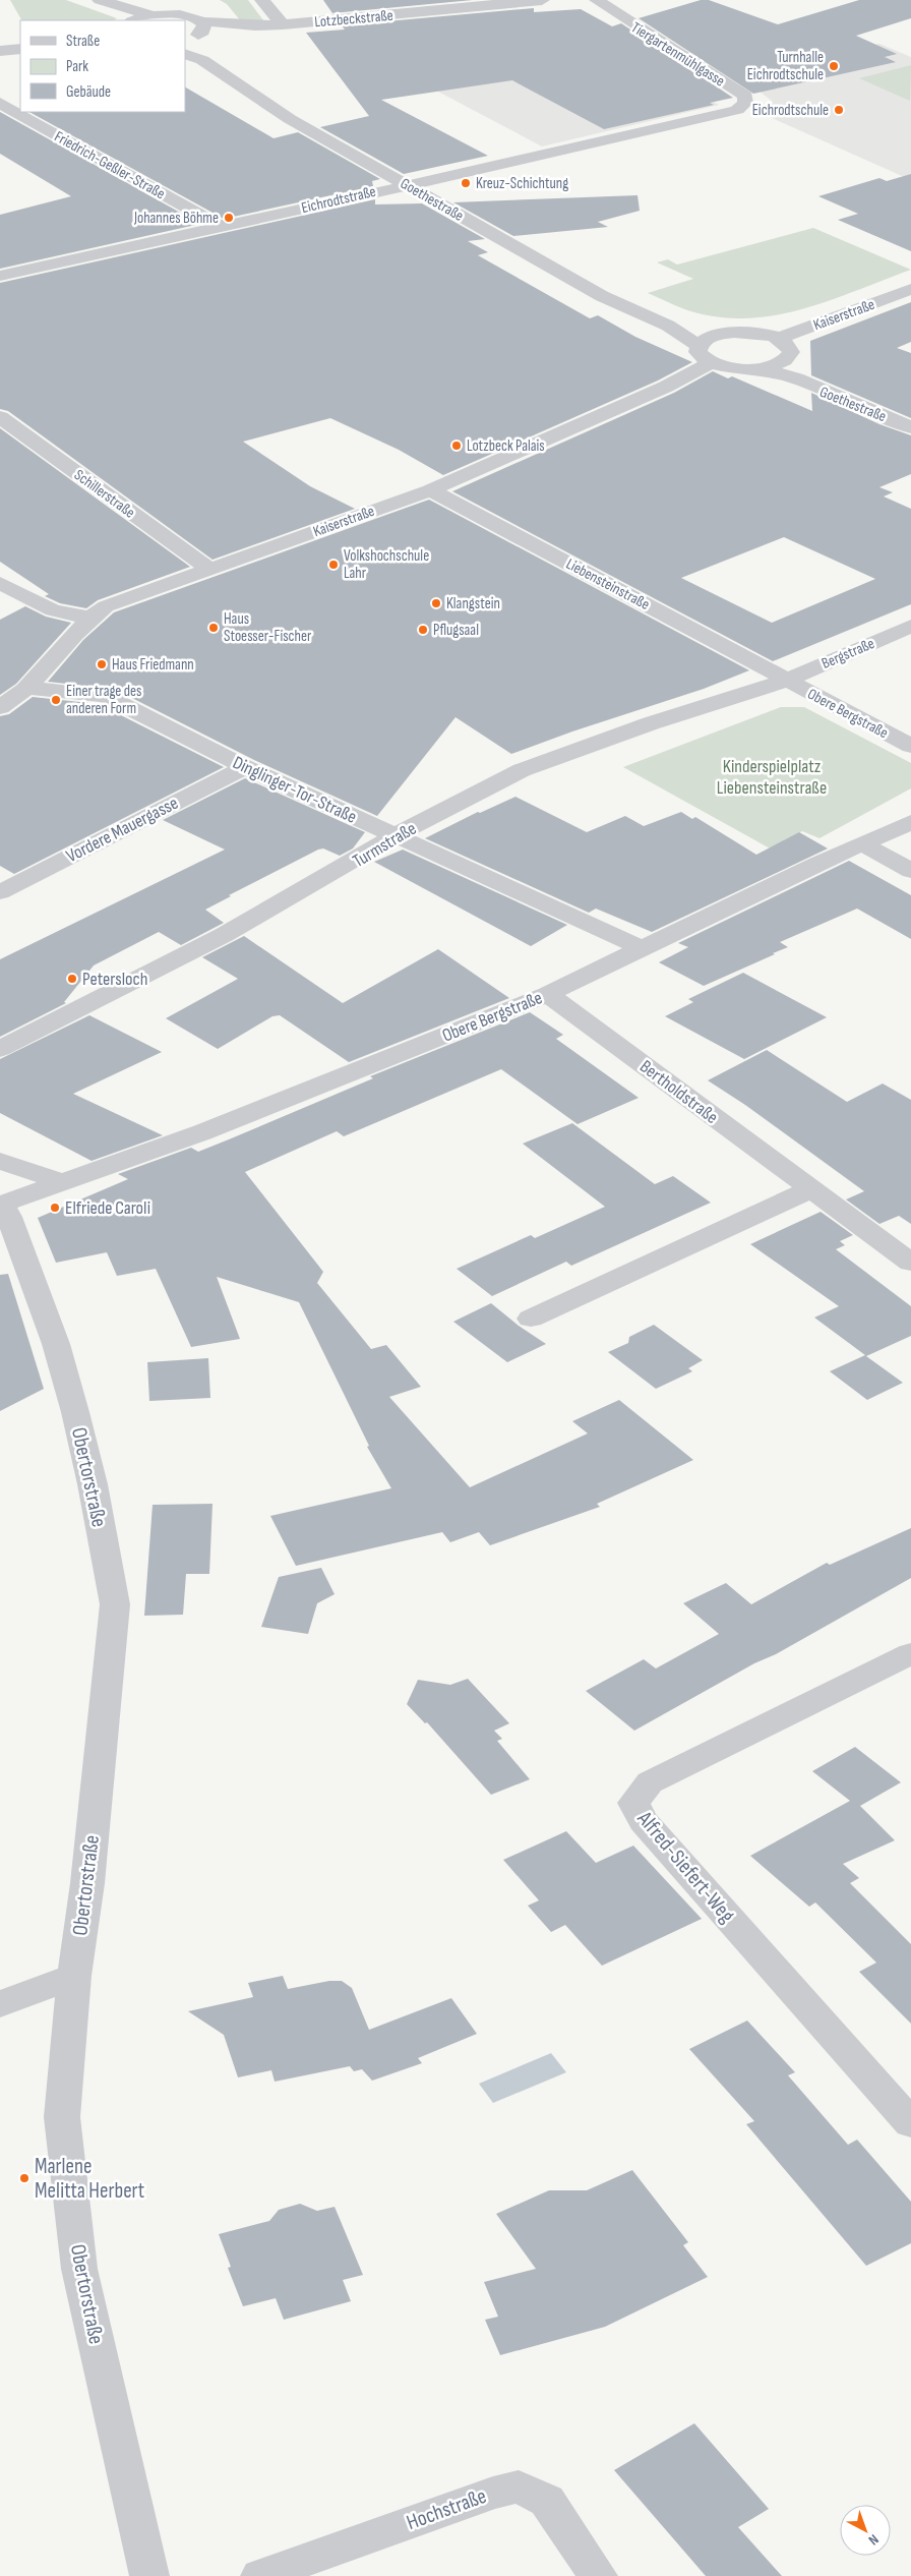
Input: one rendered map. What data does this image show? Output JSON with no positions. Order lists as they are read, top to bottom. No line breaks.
{"streets":{"street":["Lotzbeckstraße","Tiergartenmühlgasse","Friedrich-Geßler-Straße","Eichrodtstraße","Goethestraße","Kaiserstraße","Schillerstraße","Liebensteinstraße","Bergstraße","Obere Bergstraße","Dinglinger-Tor-Straße","Vordere Mauergasse","Turmstraße","Bertholdstraße","Obertorstraße","Alfred-Siefert-Weg","Hochstraße"]},"crossings":[["Lotzbeckstraße","Goethestraße"],["Tiergartenmühlgasse","Eichrodtstraße"],["Friedrich-Geßler-Straße","Eichrodtstraße"],["Eichrodtstraße","Goethestraße"],["Goethestraße","Kaiserstraße"],["Kaiserstraße","Schillerstraße"],["Kaiserstraße","Liebensteinstraße"],["Kaiserstraße","Dinglinger-Tor-Straße"],["Liebensteinstraße","Bergstraße"],["Liebensteinstraße","Obere Bergstraße"],["Liebensteinstraße","Turmstraße"],["Bergstraße","Obere Bergstraße"],["Bergstraße","Turmstraße"],["Obere Bergstraße","Dinglinger-Tor-Straße"],["Obere Bergstraße","Turmstraße"],["Obere Bergstraße","Bertholdstraße"],["Obere Bergstraße","Obertorstraße"],["Dinglinger-Tor-Straße","Vordere Mauergasse"],["Dinglinger-Tor-Straße","Turmstraße"]],"parks":["Kinderspielplatz Liebensteinstraße"],"places":["Turnhalle Eichrodtschule","Eichrodtschule","Kreuz-Schichtung","Johannes Böhme","Lotzbeck Palais","Volkshochschule Lahr","Klangstein","Haus Stoesser-Fischer","Pflugsaal","Haus Friedmann","Einer trage des anderen Form","Petersloch","Elfriede Caroli","Marlene Melitta Herbert"],"legend":["Straße","Park","Gebäude"],"north":"bottom right"}
